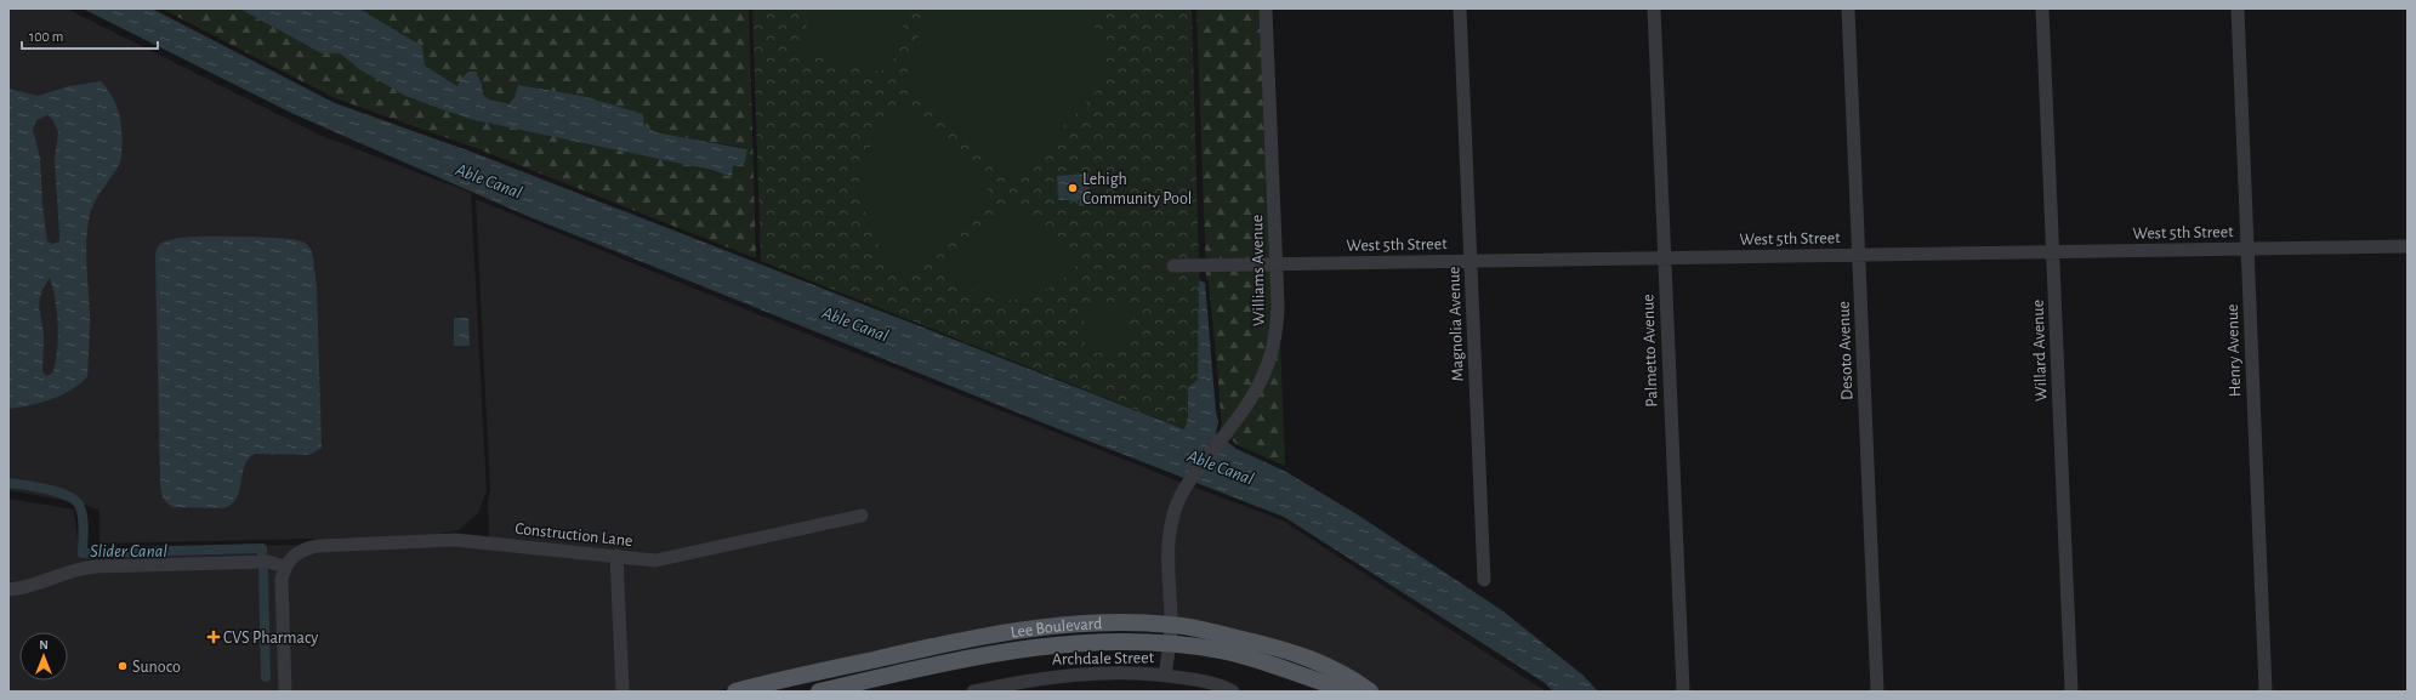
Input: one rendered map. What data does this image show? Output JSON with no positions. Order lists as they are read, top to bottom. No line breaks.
{"streets":{"main road":["Lee Boulevard"],"street":["West 5th Street","Williams Avenue","Magnolia Avenue","Palmetto Avenue","Desoto Avenue","Willard Avenue","Henry Avenue","Construction Lane","Archdale Street"]},"crossings":[["West 5th Street","Williams Avenue"],["West 5th Street","Magnolia Avenue"],["West 5th Street","Palmetto Avenue"],["West 5th Street","Desoto Avenue"],["West 5th Street","Willard Avenue"],["West 5th Street","Henry Avenue"],["Williams Avenue","Lee Boulevard"],["Williams Avenue","Archdale Street"]],"water":["Able Canal","Slider Canal"],"places":{"other":["Lehigh Community Pool","Sunoco"],"health":["CVS Pharmacy"]},"scale_bar":"100 m","north":"top"}
